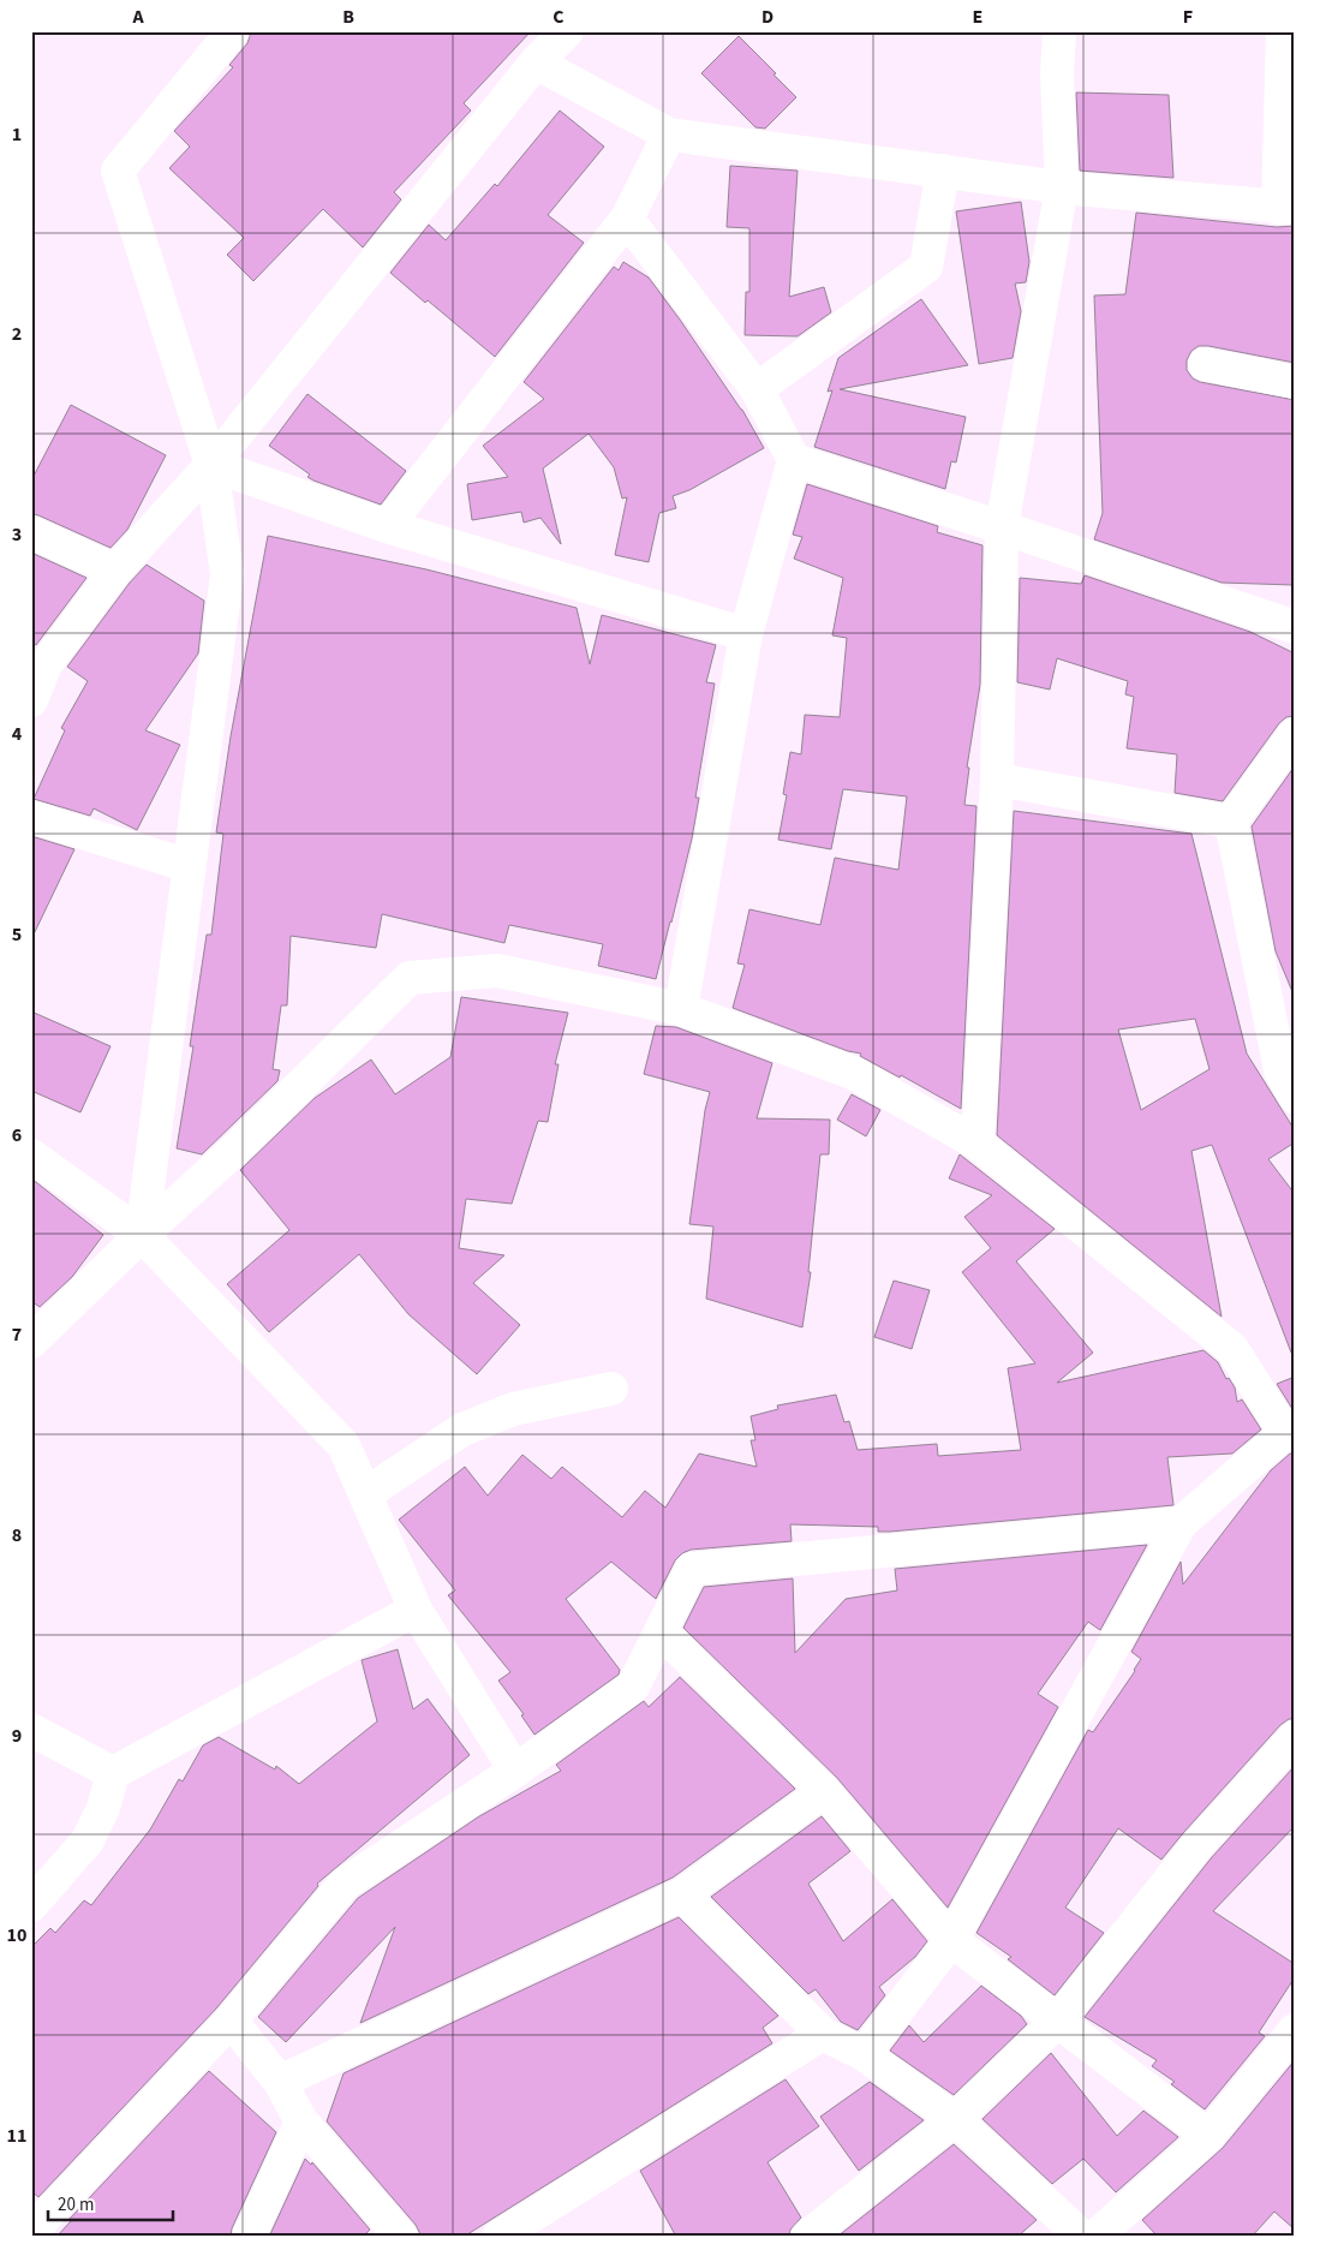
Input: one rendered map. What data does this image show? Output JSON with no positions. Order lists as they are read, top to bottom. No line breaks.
{"scale_bar":"20 m","grid":{"columns":["A","B","C","D","E","F"],"rows":["1","2","3","4","5","6","7","8","9","10","11"]}}
